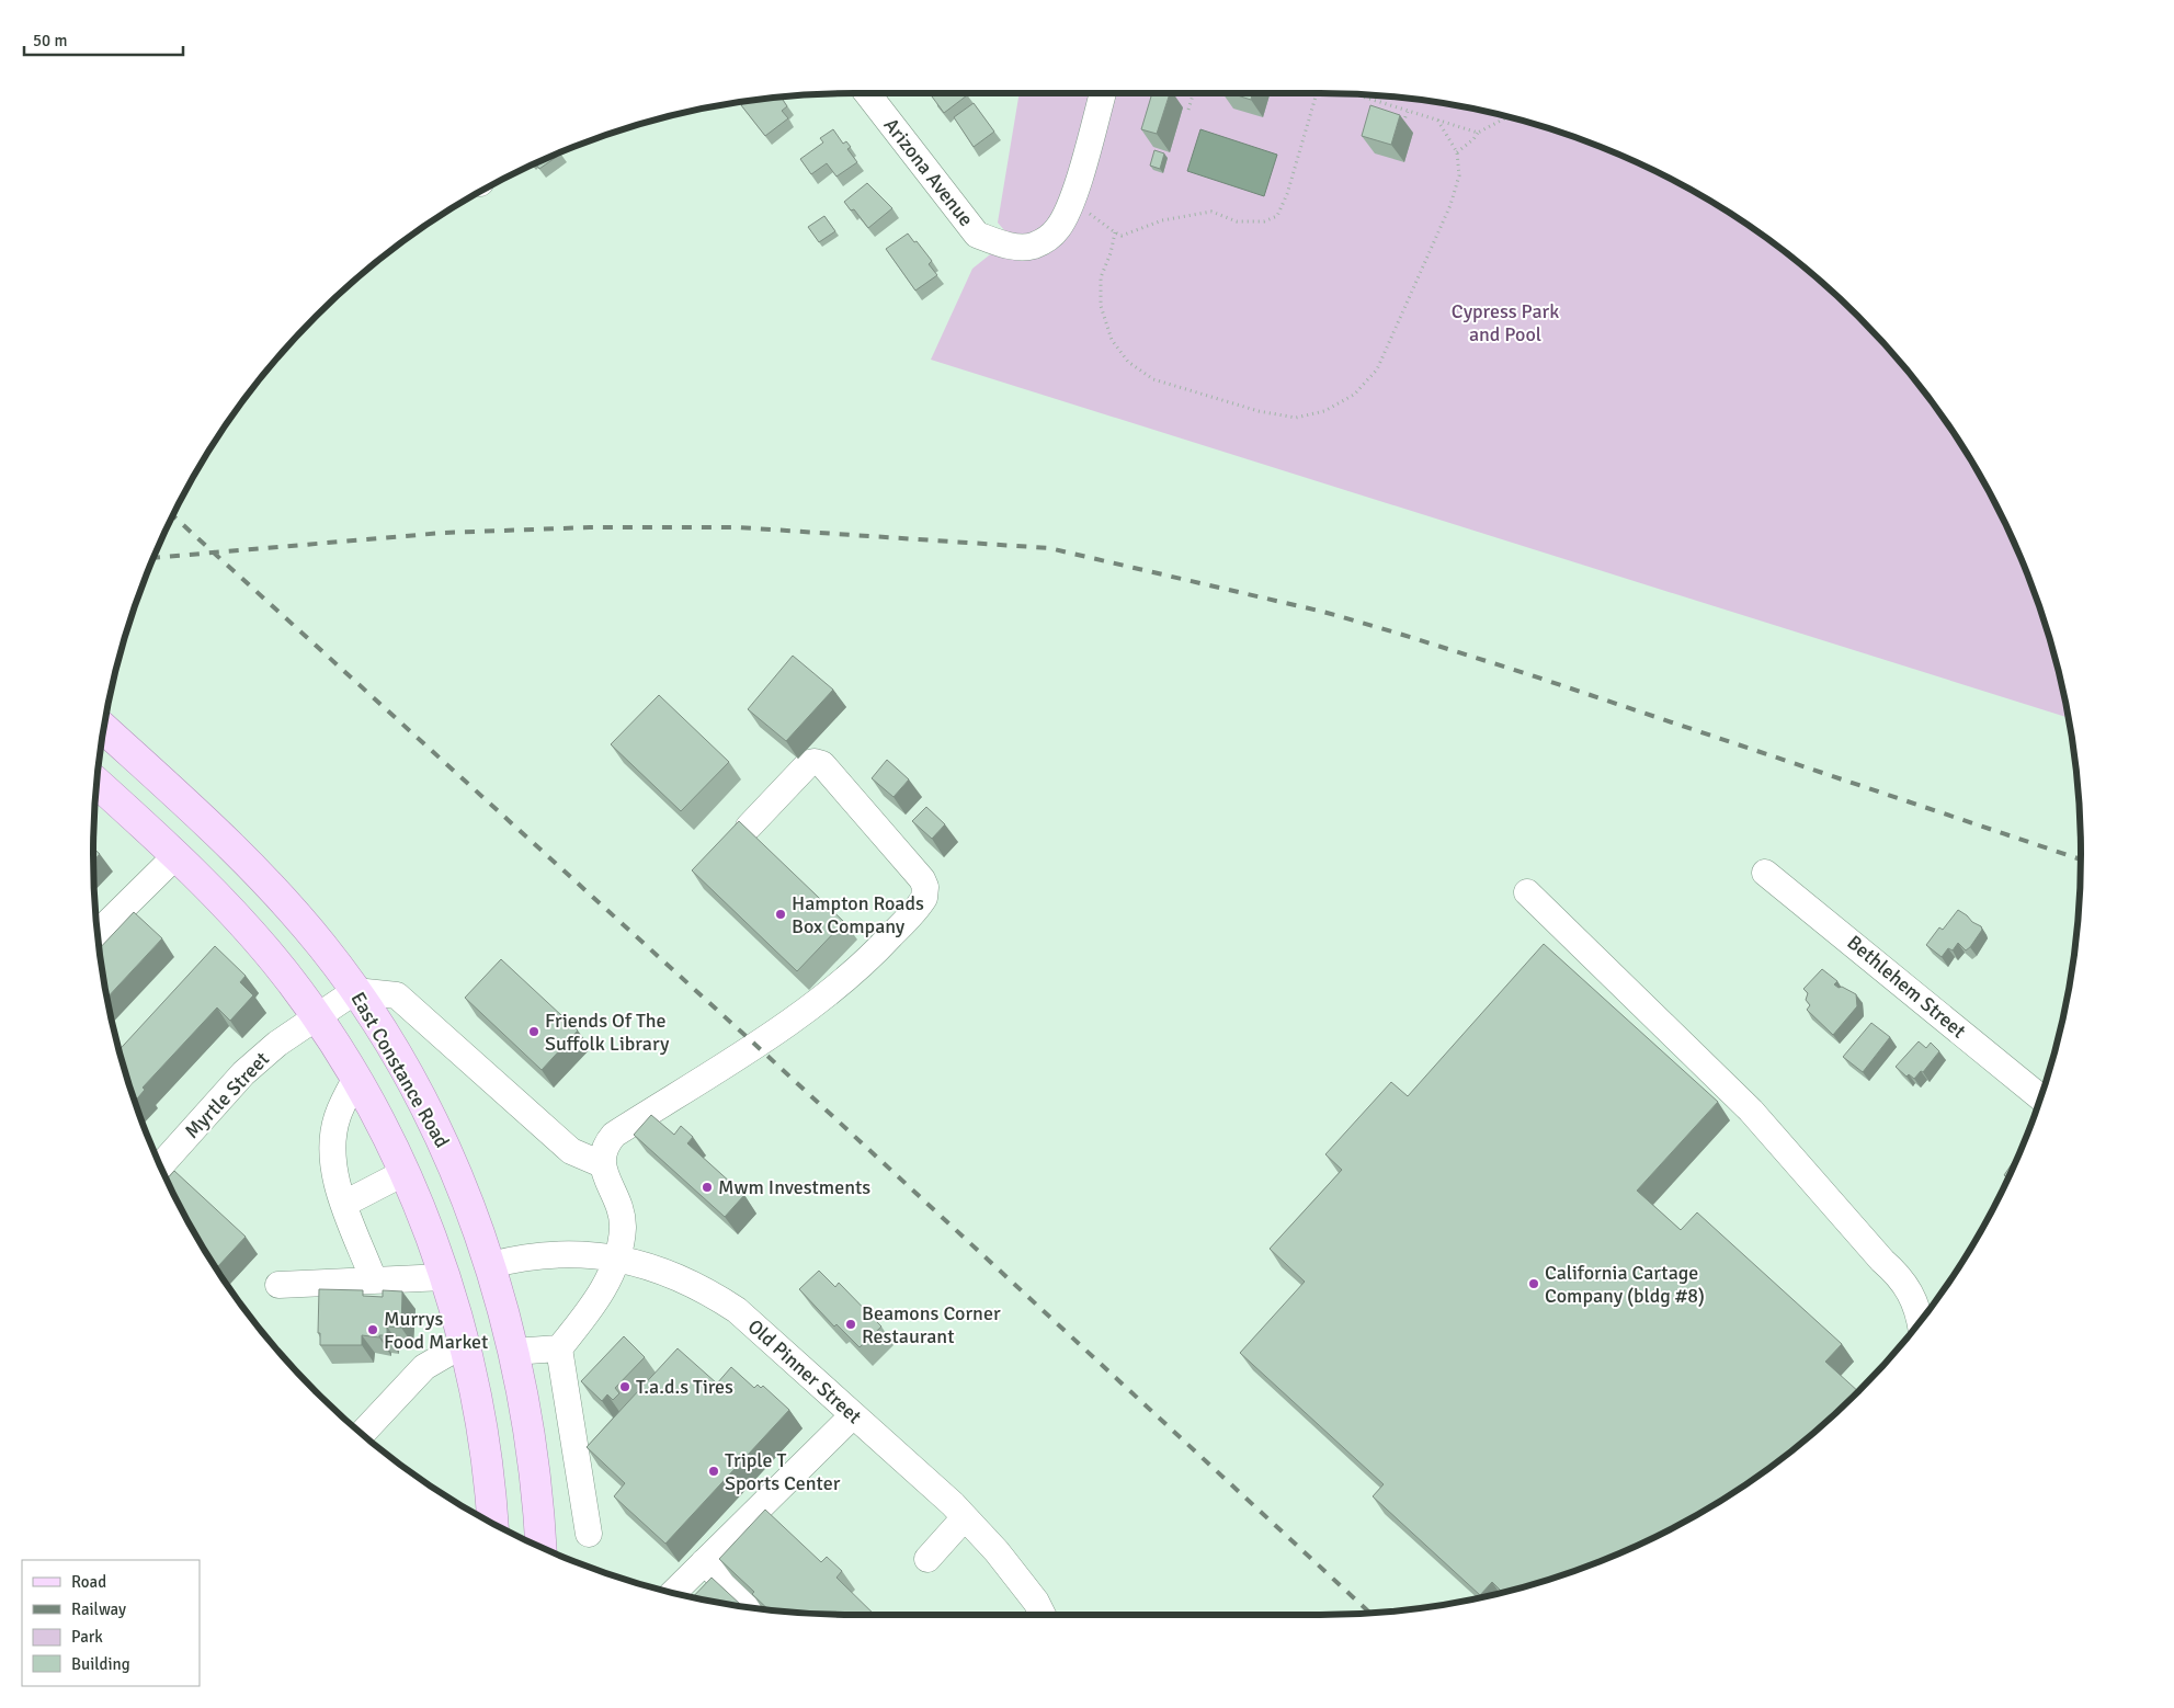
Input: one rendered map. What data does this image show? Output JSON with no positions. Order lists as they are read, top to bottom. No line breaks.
{"streets":{"main road":["East Constance Road"],"street":["Arizona Avenue","Bethlehem Street","Myrtle Street","Old Pinner Street"]},"crossings":[["East Constance Road","Myrtle Street"],["East Constance Road","Old Pinner Street"]],"parks":["Cypress Park and Pool"],"places":["Hampton Roads Box Company","Friends Of The Suffolk Library","Mwm Investments","California Cartage Company (bldg #8)","Beamons Corner Restaurant","Murrys Food Market","T.a.d.s Tires","Triple T Sports Center"],"legend":["Road","Railway","Park","Building"],"scale_bar":"50 m"}
